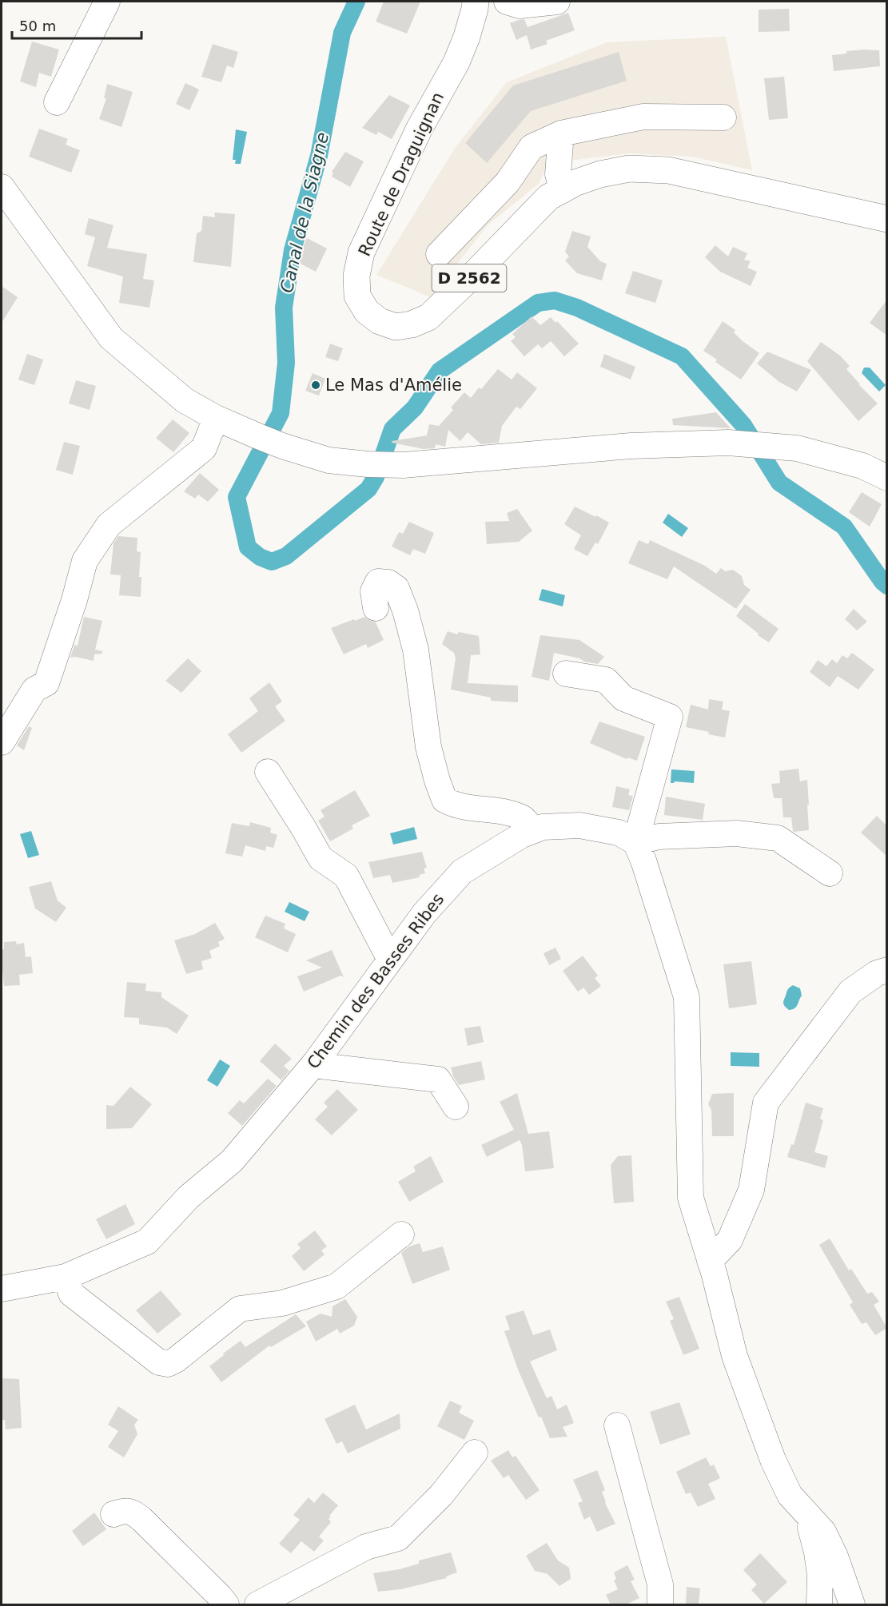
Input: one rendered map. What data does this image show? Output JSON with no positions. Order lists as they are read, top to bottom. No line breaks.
{"streets":{"main road":["Route de Draguignan","D 2562"],"street":["Chemin des Basses Ribes"]},"water":["Canal de la Siagne"],"places":["Le Mas d'Amélie"],"scale_bar":"50 m"}
